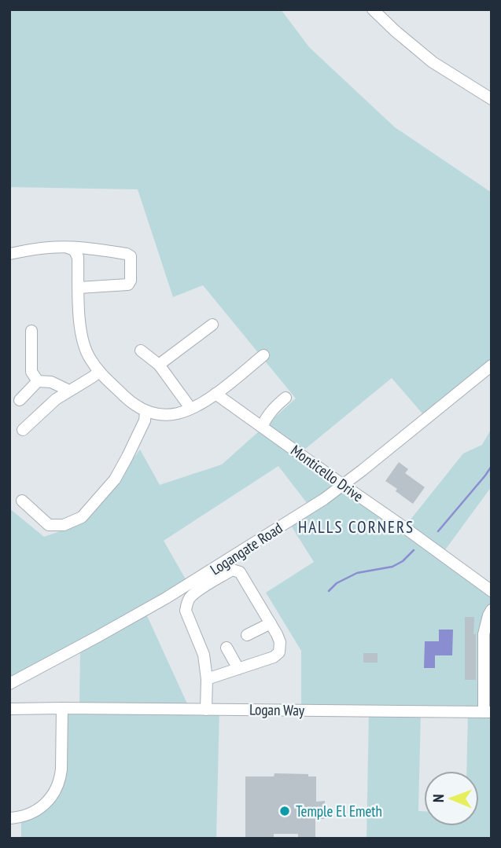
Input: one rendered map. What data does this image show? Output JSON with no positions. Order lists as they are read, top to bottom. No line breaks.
{"streets":{"street":["Monticello Drive","Logangate Road","Logan Way"]},"crossings":[["Monticello Drive","Logangate Road"]],"districts":["HALLS CORNERS"],"places":["Temple El Emeth"],"north":"left"}
